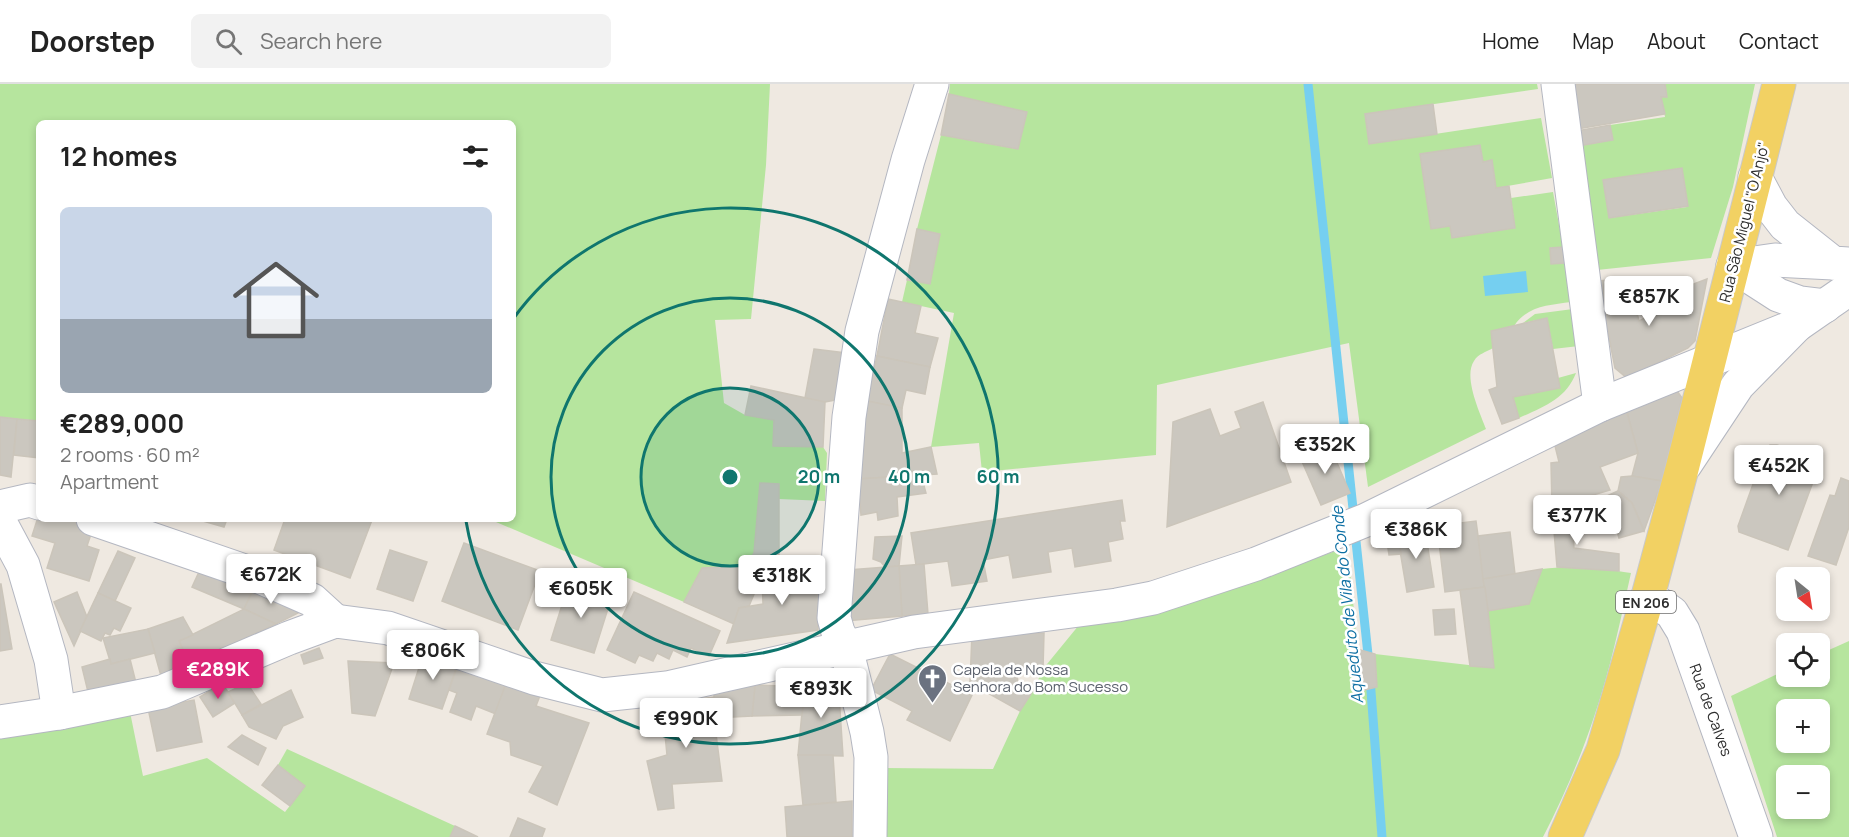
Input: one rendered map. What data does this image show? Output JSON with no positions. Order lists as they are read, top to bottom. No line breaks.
{"streets":{"main road":["Rua São Miguel \"O Anjo\"","EN 206"],"street":["Rua de Calves"]},"crossings":[["Rua São Miguel \"O Anjo\"","EN 206"],["EN 206","Rua de Calves"]],"water":["Aqueduto de Vila do Conde"],"places":{"church":["Capela de Nossa Senhora do Bom Sucesso"]},"north":"bottom right","page":{"header":"Doorstep","search":"Search here","nav":["Home","Map","About","Contact"],"heading":"12 homes","list":[{"name":"€289,000","note":"2 rooms · 60 m² · Apartment"}],"price":["€857K","€352K","€452K","€377K","€386K","€672K","€318K","€605K","€806K","€289K","€893K","€990K"],"map_buttons":["+","−"]},"rings":["20 m","40 m","60 m"]}
